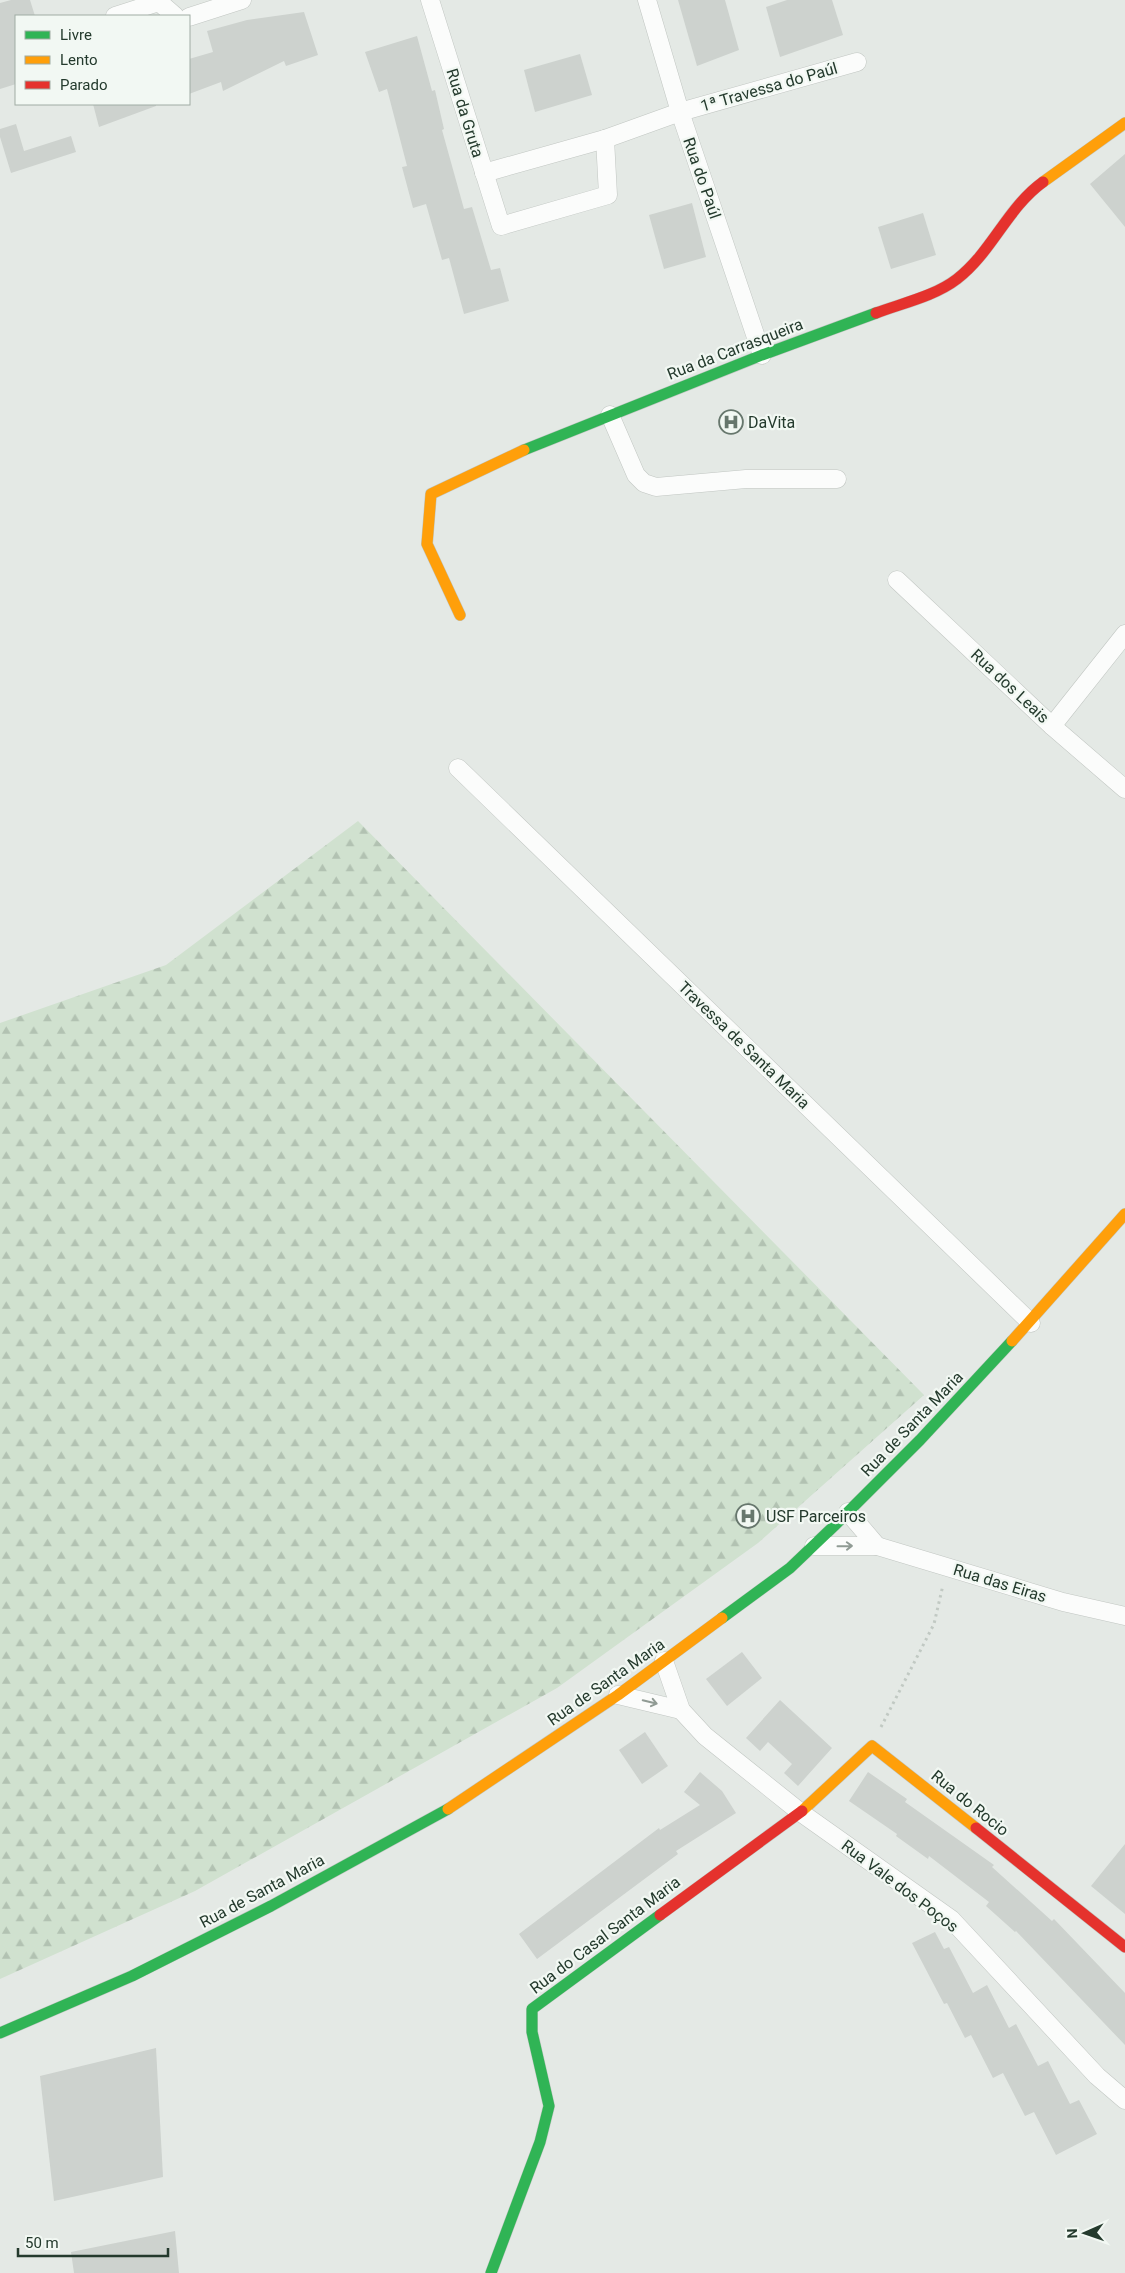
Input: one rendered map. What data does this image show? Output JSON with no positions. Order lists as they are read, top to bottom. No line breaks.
{"streets":{"street":["1ª Travessa do Paúl","Rua da Gruta","Rua do Paúl","Rua da Carrasqueira","Rua dos Leais","Travessa de Santa Maria","Rua de Santa Maria","Rua das Eiras","Rua do Rocio","Rua Vale dos Poços","Rua do Casal Santa Maria"]},"crossings":[["1ª Travessa do Paúl","Rua da Gruta"],["1ª Travessa do Paúl","Rua do Paúl"],["Rua do Paúl","Rua da Carrasqueira"],["Travessa de Santa Maria","Rua de Santa Maria"],["Rua de Santa Maria","Rua das Eiras"],["Rua de Santa Maria","Rua Vale dos Poços"],["Rua Vale dos Poços","Rua do Casal Santa Maria"]],"places":{"hospital":["DaVita","USF Parceiros"]},"legend":["Livre","Lento","Parado"],"scale_bar":"50 m","north":"left"}
